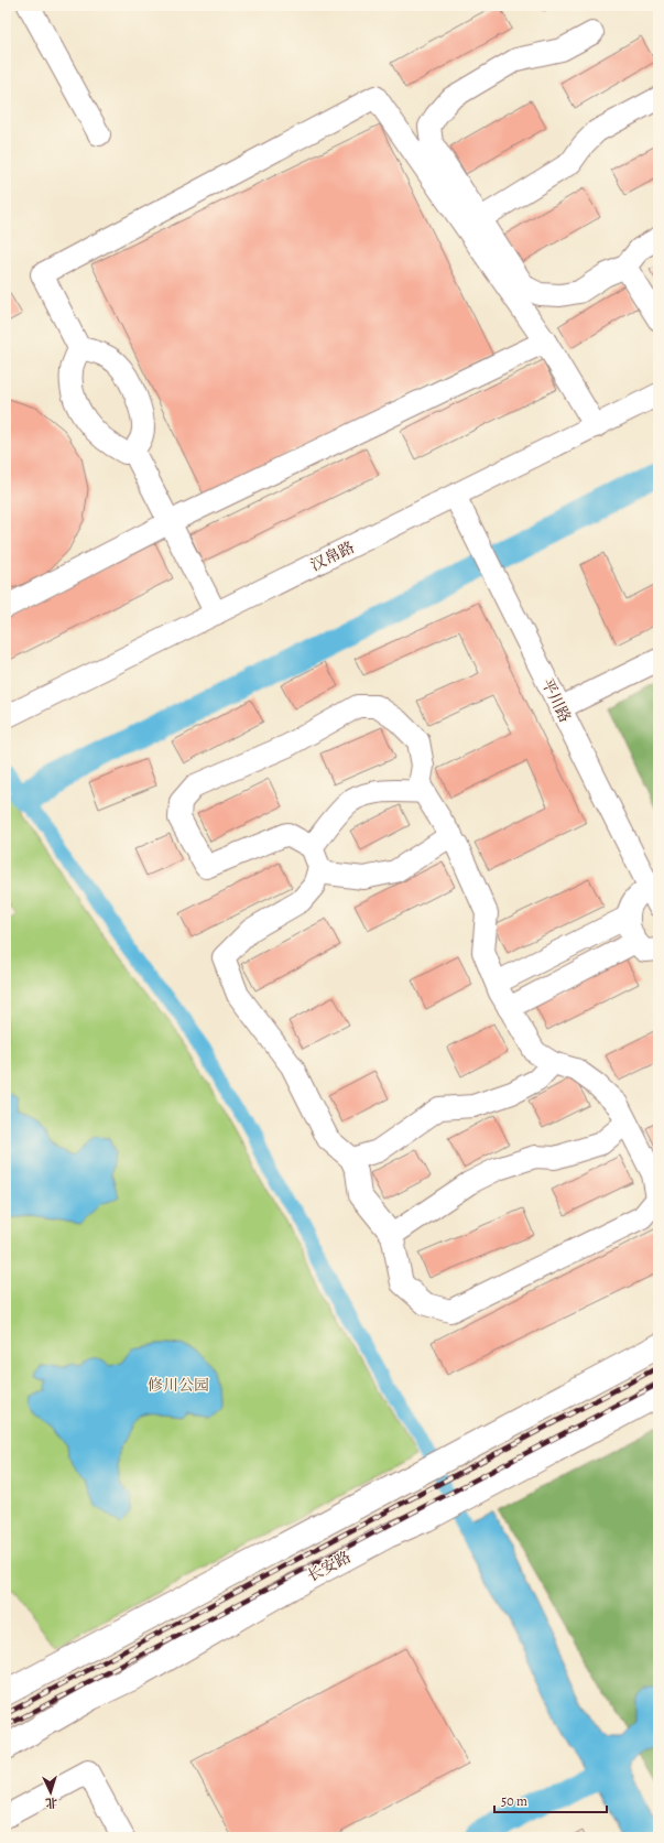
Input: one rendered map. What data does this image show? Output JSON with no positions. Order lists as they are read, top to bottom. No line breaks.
{"streets":{"main road":["长安路"],"street":["汉帛路","平川路"]},"crossings":[["汉帛路","平川路"]],"parks":["修川公园"],"scale_bar":"50 m","north":"bottom"}
